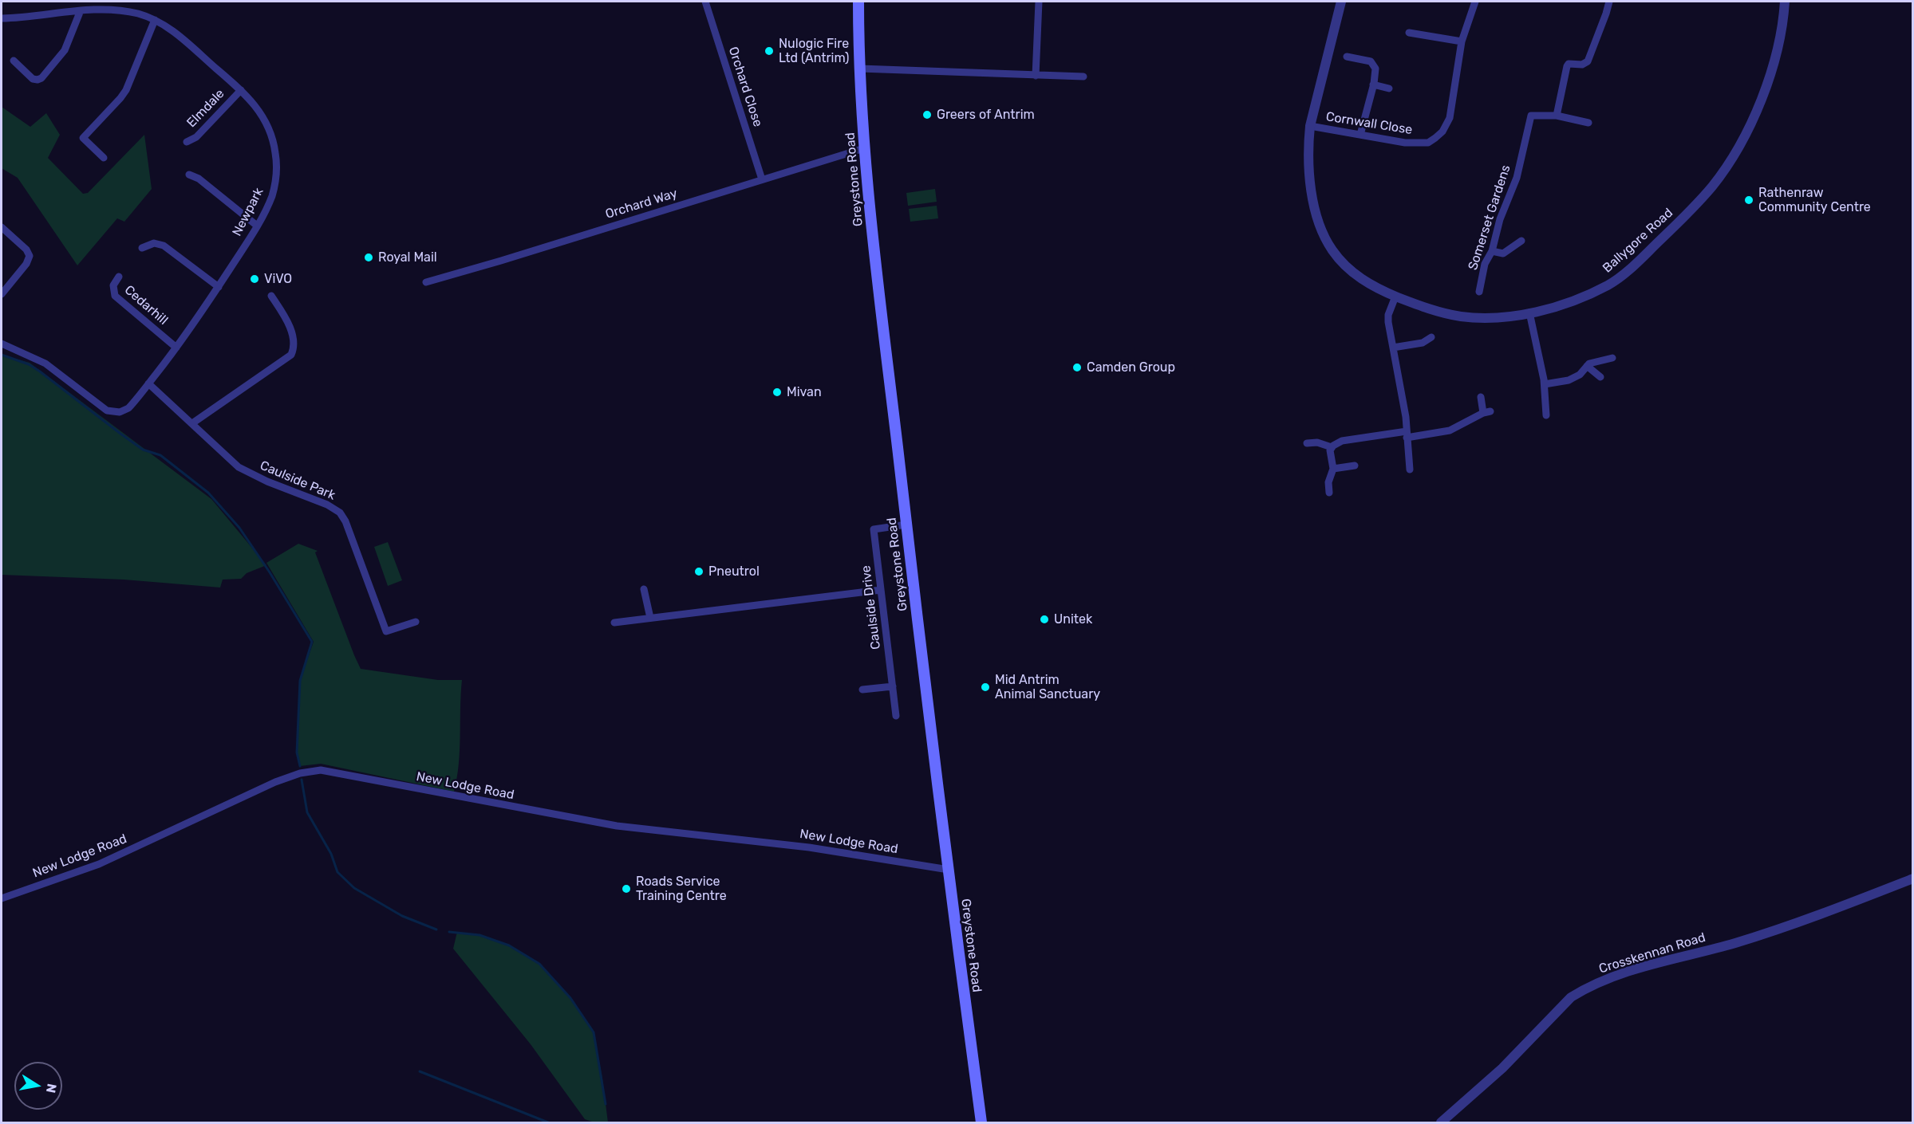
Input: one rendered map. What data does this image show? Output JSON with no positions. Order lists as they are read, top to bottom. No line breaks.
{"streets":{"main road":["Greystone Road"],"street":["Orchard Close","Elmdale","Cornwall Close","Orchard Way","Newpark","Somerset Gardens","Ballygore Road","Cedarhill","Caulside Park","Caulside Drive","New Lodge Road","Crosskennan Road"]},"crossings":[["Orchard Close","Orchard Way"],["Elmdale","Newpark"],["Cornwall Close","Ballygore Road"],["Greystone Road","Orchard Way"],["Greystone Road","Caulside Drive"],["Greystone Road","New Lodge Road"],["Newpark","Cedarhill"],["Newpark","Caulside Park"]],"places":["Nulogic Fire Ltd (Antrim)","Greers of Antrim","Rathenraw Community Centre","Royal Mail","ViVO","Camden Group","Mivan","Pneutrol","Unitek","Mid Antrim Animal Sanctuary","Roads Service Training Centre"],"north":"right"}
